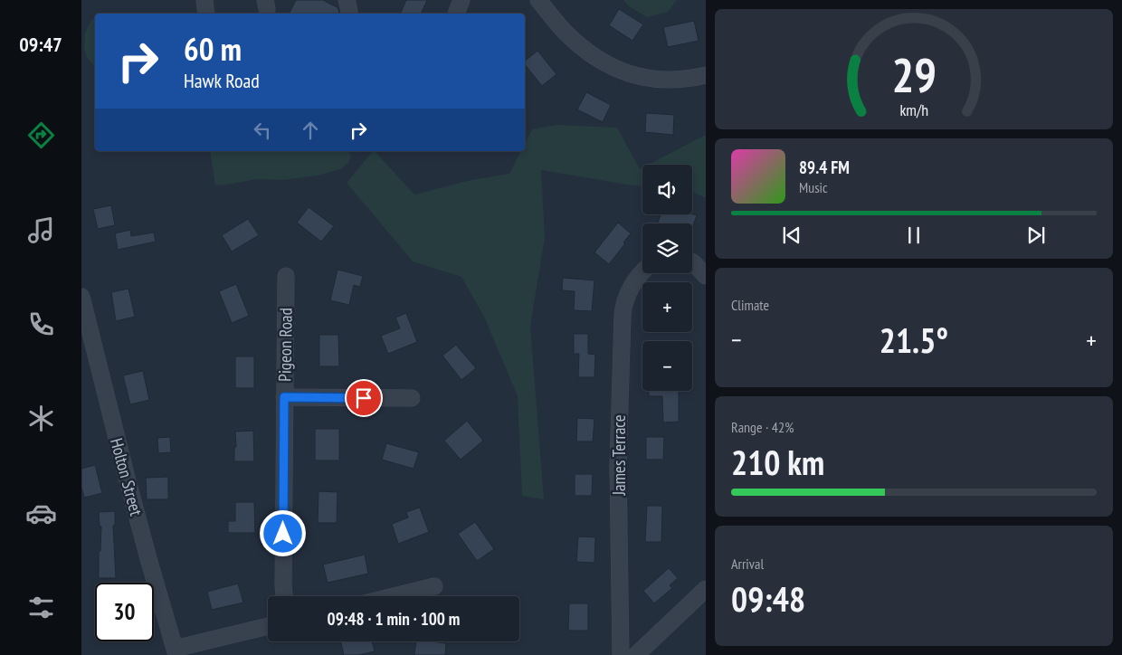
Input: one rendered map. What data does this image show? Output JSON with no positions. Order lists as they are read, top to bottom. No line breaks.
{"streets":{"street":["Pigeon Road","James Terrace","Holton Street"]},"page":{"tabs":"09:47","turn":["60 m","Hawk Road"],"song":["89.4 FM","Music"],"map_buttons":["+","−"],"tile":["Climate",["Range · 42%","210 km"],["Arrival","09:48"]],"heat":["−","21.5°","+"],"limit":"30","trip":"09:48 · 1 min · 100 m","gauge":["29","km/h"]}}
